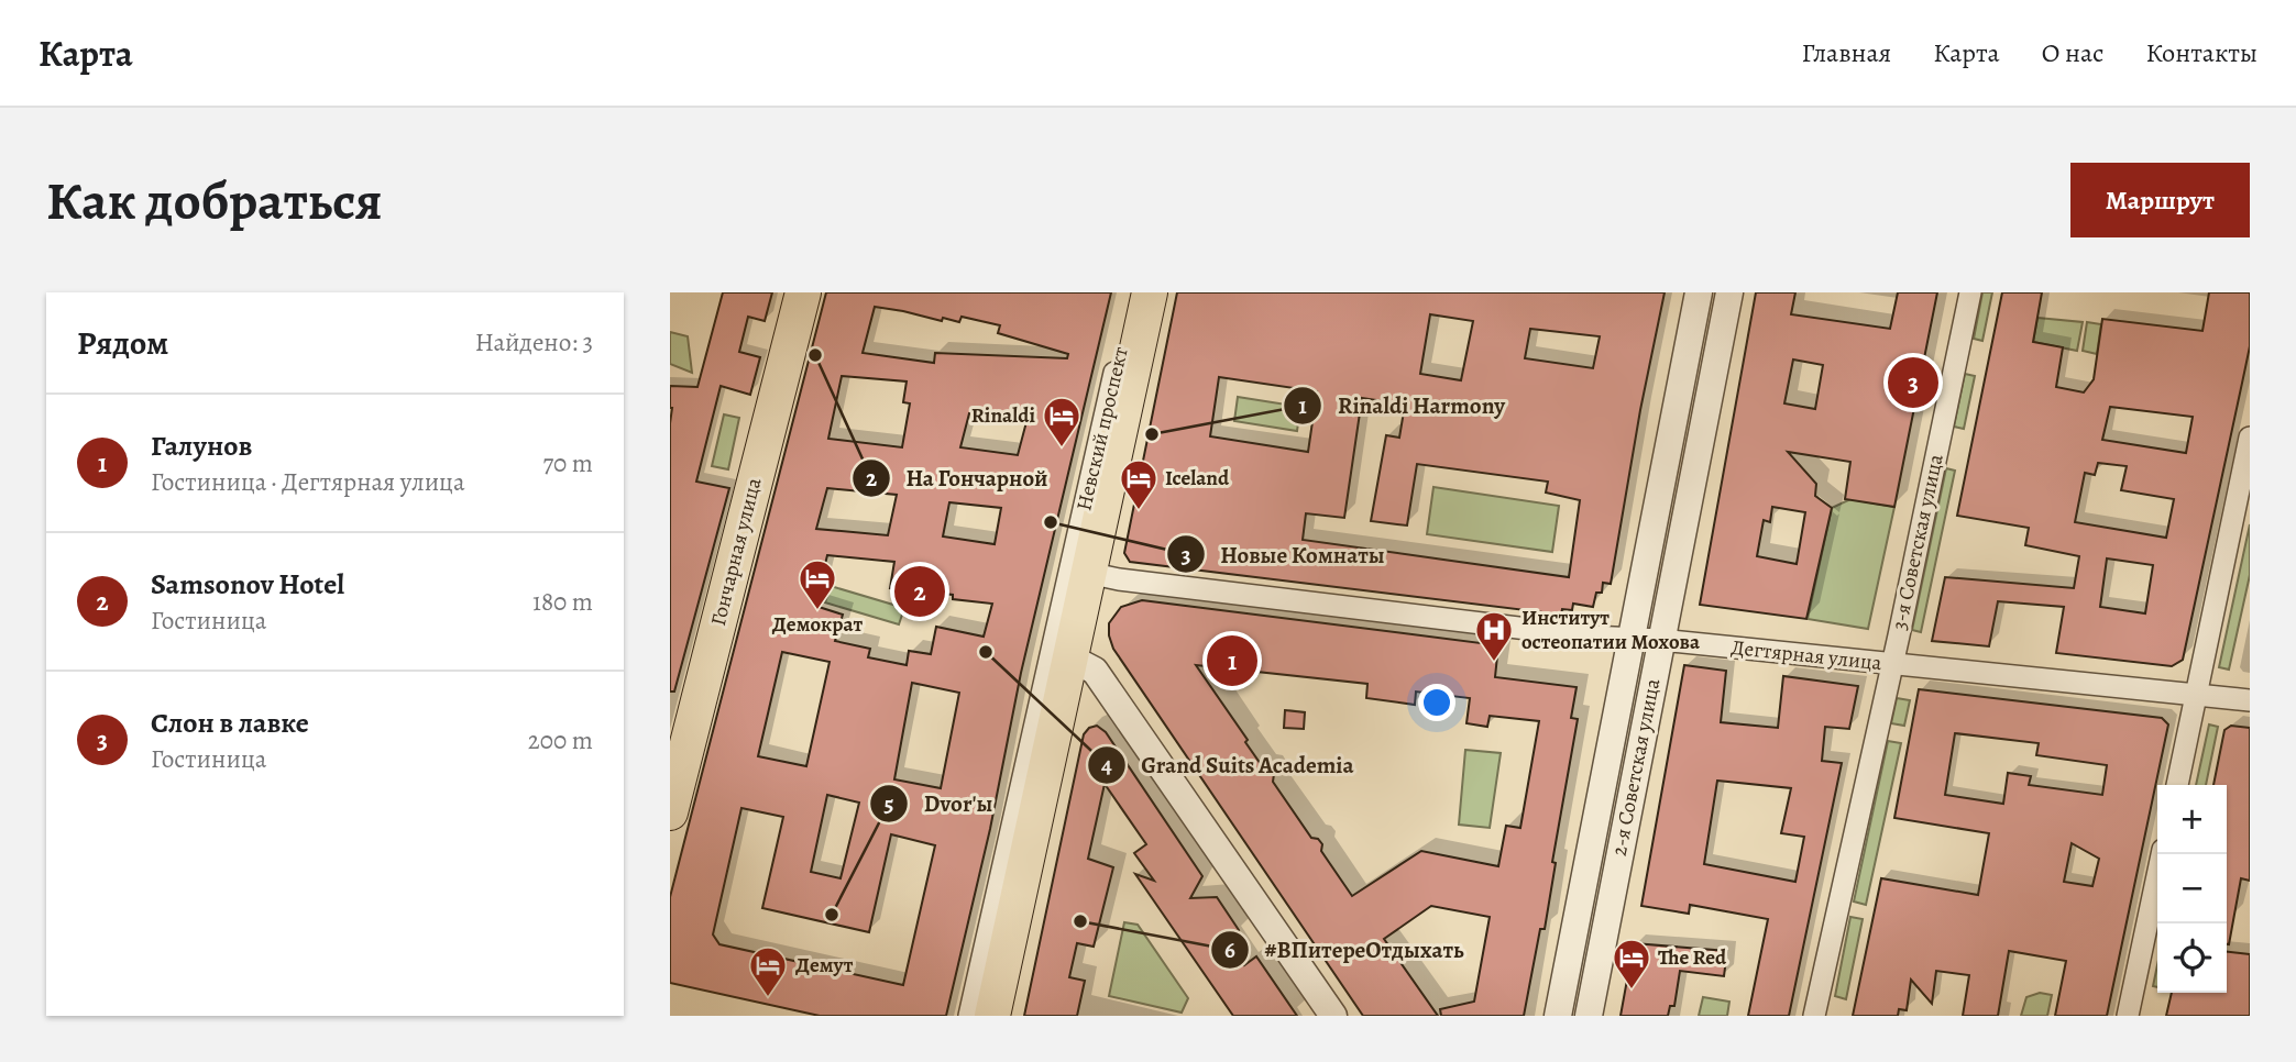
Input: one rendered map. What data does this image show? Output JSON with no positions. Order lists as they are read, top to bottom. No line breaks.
{"streets":{"main road":["Невский проспект","Гончарная улица"],"street":["3-я Советская улица","Дегтярная улица","2-я Советская улица"]},"crossings":[["Невский проспект","Дегтярная улица"],["3-я Советская улица","Дегтярная улица"],["Дегтярная улица","2-я Советская улица"]],"places":{"other":["На Гончарной","Rinaldi Harmony","Новые Комнаты","Grand Suits Academia","Dvor'ы","#ВПитереОтдыхать"],"hotel":["Rinaldi","Iceland","Демократ","The Red","Демут"],"hospital":["Институт остеопатии Мохова"]},"page":{"header":"Карта","nav":["Главная","Карта","О нас","Контакты"],"buttons":"Маршрут","title":"Как добраться","heading":["Рядом","Найдено: 3"],"pins":["3","2","1"],"list":[{"mark":"1","name":"Галунов","note":"Гостиница · Дегтярная улица","value":"70 m"},{"mark":"2","name":"Samsonov Hotel","note":"Гостиница","value":"180 m"},{"mark":"3","name":"Слон в лавке","note":"Гостиница","value":"200 m"}],"map_buttons":["+","−"]}}
